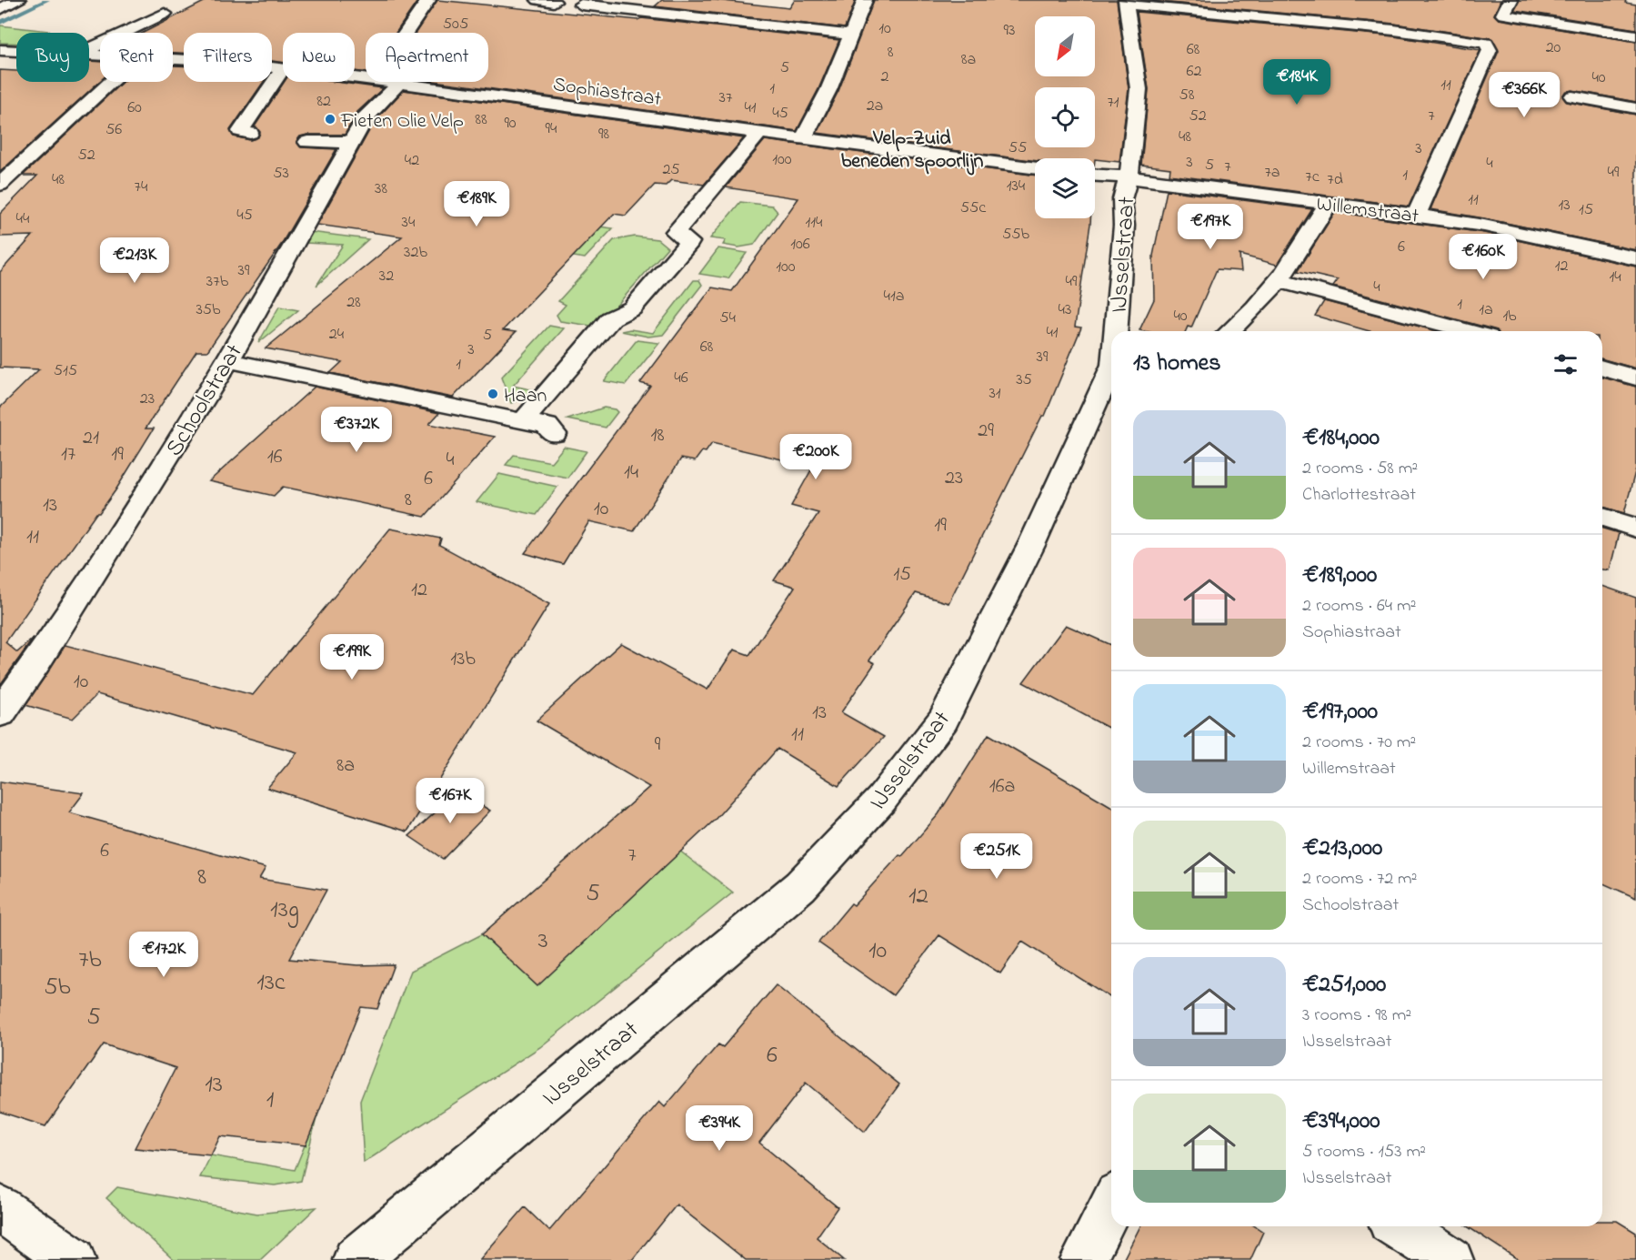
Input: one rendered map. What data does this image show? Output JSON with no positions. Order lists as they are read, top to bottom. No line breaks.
{"streets":{"street":["Sophiastraat","Willemstraat","IJsselstraat","Schoolstraat"]},"crossings":[["Sophiastraat","Schoolstraat"],["Willemstraat","IJsselstraat"]],"districts":["Velp-Zuid beneden spoorlijn"],"places":["Fieten Olie Velp","Haan"],"house_numbers":["505","10","93","20","68","8","8a","5","62","2","40","11","1","58","37","82","71","2a","60","41","45","52","7","88","90","94","56","98","48","55","3","52","100","42","3","4","5","7","25","7a","49","53","1","7c","48","7d","134","74","38","11","13","55c","15","45","44","34","114","55b","106","6","32b","12","100","39","32","14","37b","49","4","41a","28","1","35b","43","1a","40","1b","54","41","24","5","68","3","39","1","515","46","35","31","23","29","18","21","17","19","16","4","14","23","6","8","13","10","19","11","15","12","13b","10","13","11","9","8a","16a","6","7","8","5","12","13g","3","10","7b","13c","5b","5","6","13","1"],"north":"bottom left","page":{"chip":["Buy","Rent","Filters","New","Apartment"],"price":["€184K","€366K","€189K","€197K","€160K","€213K","€372K","€200K","€199K","€167K","€251K","€172K","€394K"],"heading":"13 homes","list":[{"name":"€184,000","note":"2 rooms · 58 m² · Charlottestraat"},{"name":"€189,000","note":"2 rooms · 64 m² · Sophiastraat"},{"name":"€197,000","note":"2 rooms · 70 m² · Willemstraat"},{"name":"€213,000","note":"2 rooms · 72 m² · Schoolstraat"},{"name":"€251,000","note":"3 rooms · 98 m² · IJsselstraat"},{"name":"€394,000","note":"5 rooms · 153 m² · IJsselstraat"}]}}
